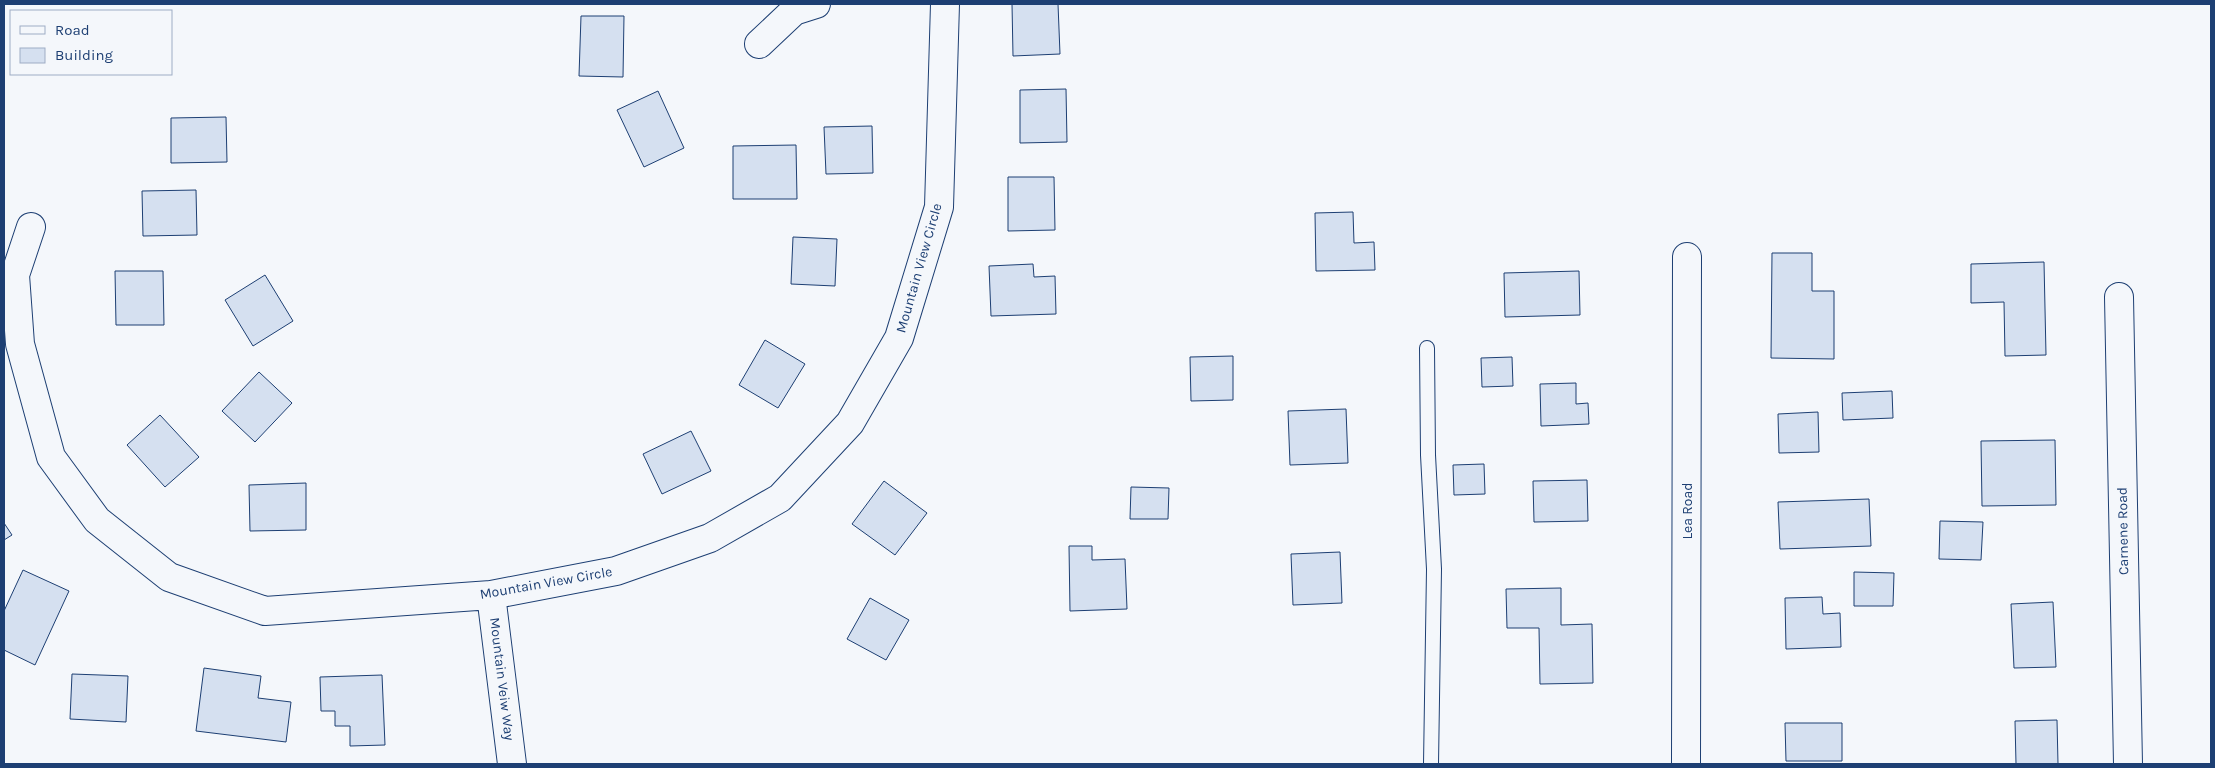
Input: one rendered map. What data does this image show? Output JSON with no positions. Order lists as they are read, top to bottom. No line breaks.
{"streets":{"street":["Mountain View Circle","Lea Road","Carnene Road","Mountain Veiw Way"]},"crossings":[["Mountain View Circle","Mountain Veiw Way"]],"legend":["Road","Building"]}
